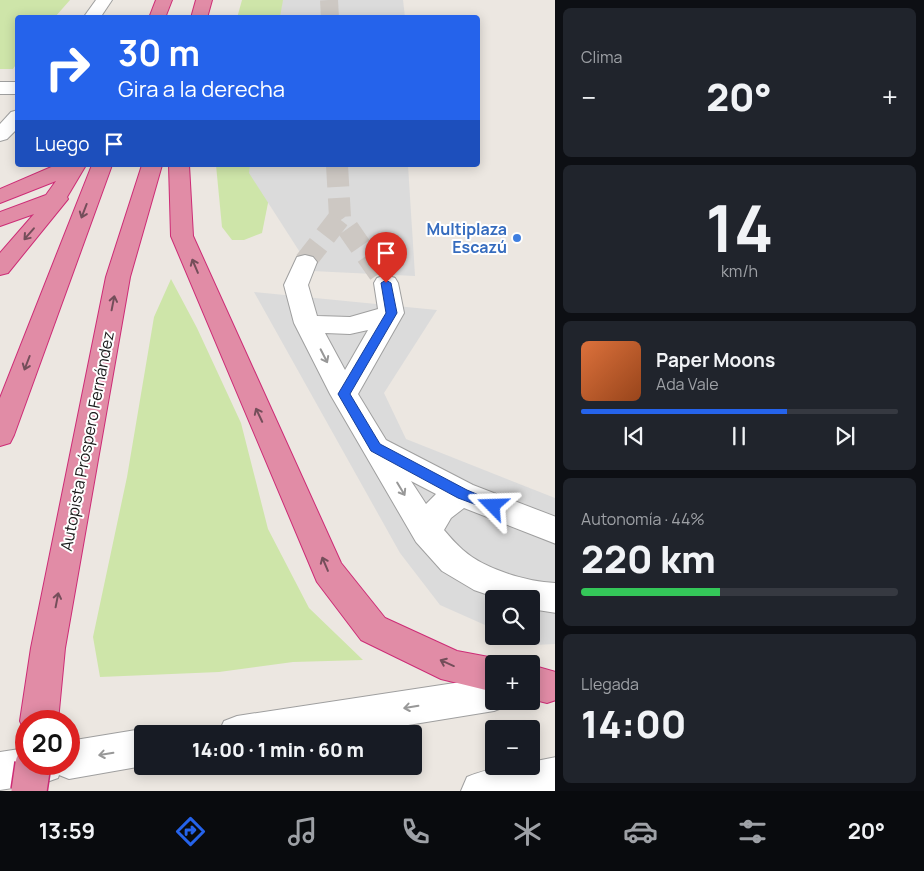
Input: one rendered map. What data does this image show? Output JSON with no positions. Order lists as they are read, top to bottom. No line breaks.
{"streets":{"highway":["Autopista Próspero Fernández"]},"places":["Multiplaza Escazú"],"page":{"tile":["Clima",["14","km/h"],["Autonomía · 44%","220 km"],["Llegada","14:00"]],"turn":["30 m","Gira a la derecha"],"heat":["−","20°","+"],"then":"Luego","song":["Paper Moons","Ada Vale"],"map_buttons":["+","−"],"limit":"20","trip":"14:00 · 1 min · 60 m","tabs":["13:59","20°"]}}
